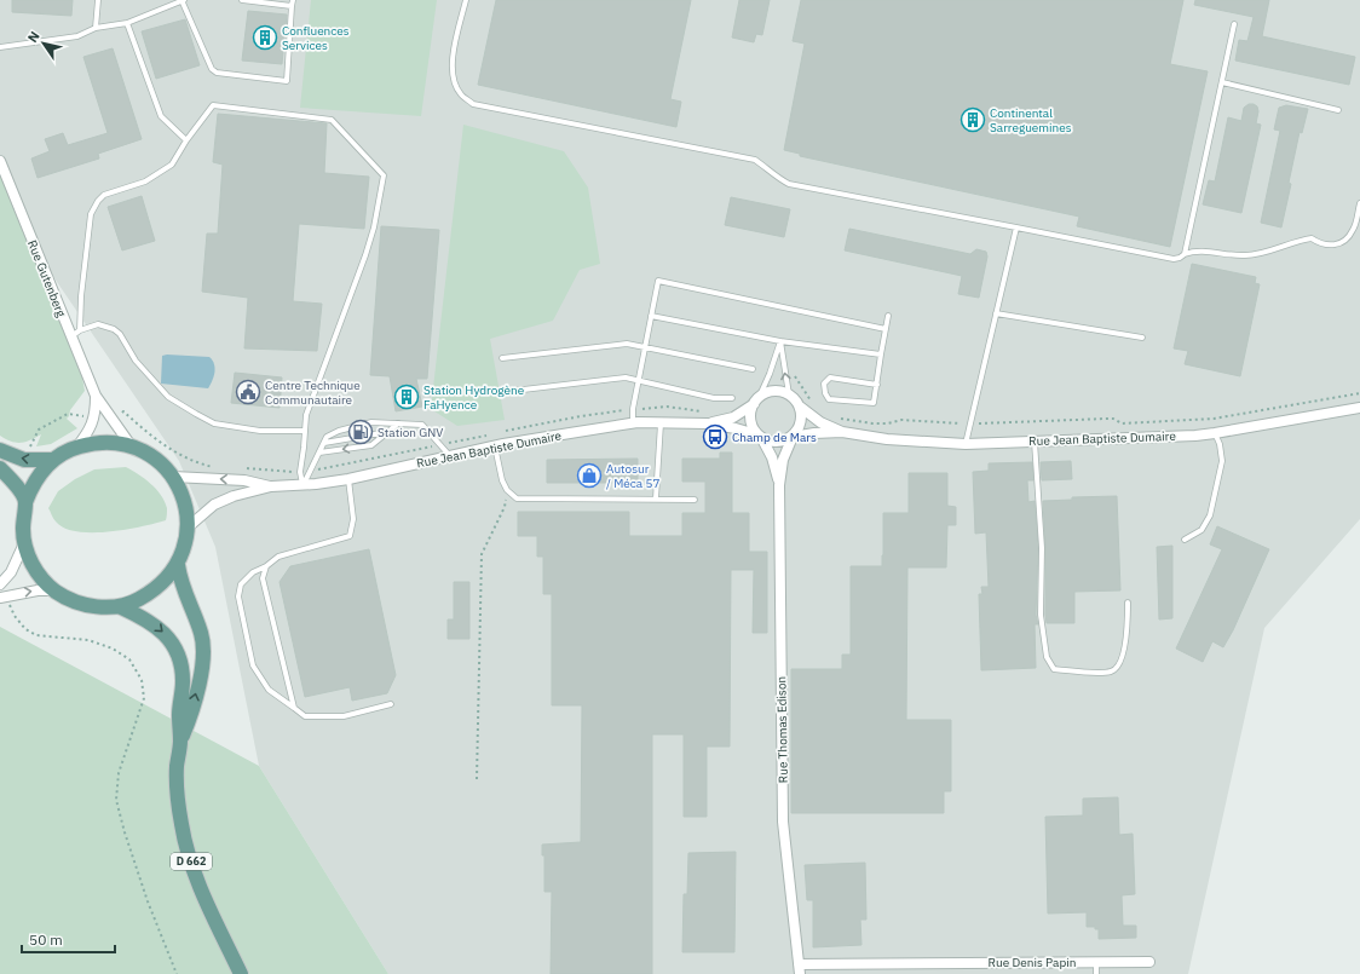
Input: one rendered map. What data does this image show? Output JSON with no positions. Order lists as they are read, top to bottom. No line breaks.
{"streets":{"main road":["D 662"],"street":["Rue Gutenberg","Rue Jean Baptiste Dumaire","Rue Thomas Edison","Rue Denis Papin"]},"crossings":[["Rue Gutenberg","Rue Jean Baptiste Dumaire"],["Rue Gutenberg","D 662"],["Rue Jean Baptiste Dumaire","Rue Thomas Edison"],["Rue Jean Baptiste Dumaire","D 662"],["Rue Thomas Edison","Rue Denis Papin"]],"places":{"building":["Confluences Services","Continental Sarreguemines","Station Hydrogène FaHyence"],"public building":["Centre Technique Communautaire"],"fuel station":["Station GNV"],"bus stop":["Champ de Mars"],"shop":["Autosur / Méca 57"]},"scale_bar":"50 m","north":"top left"}
